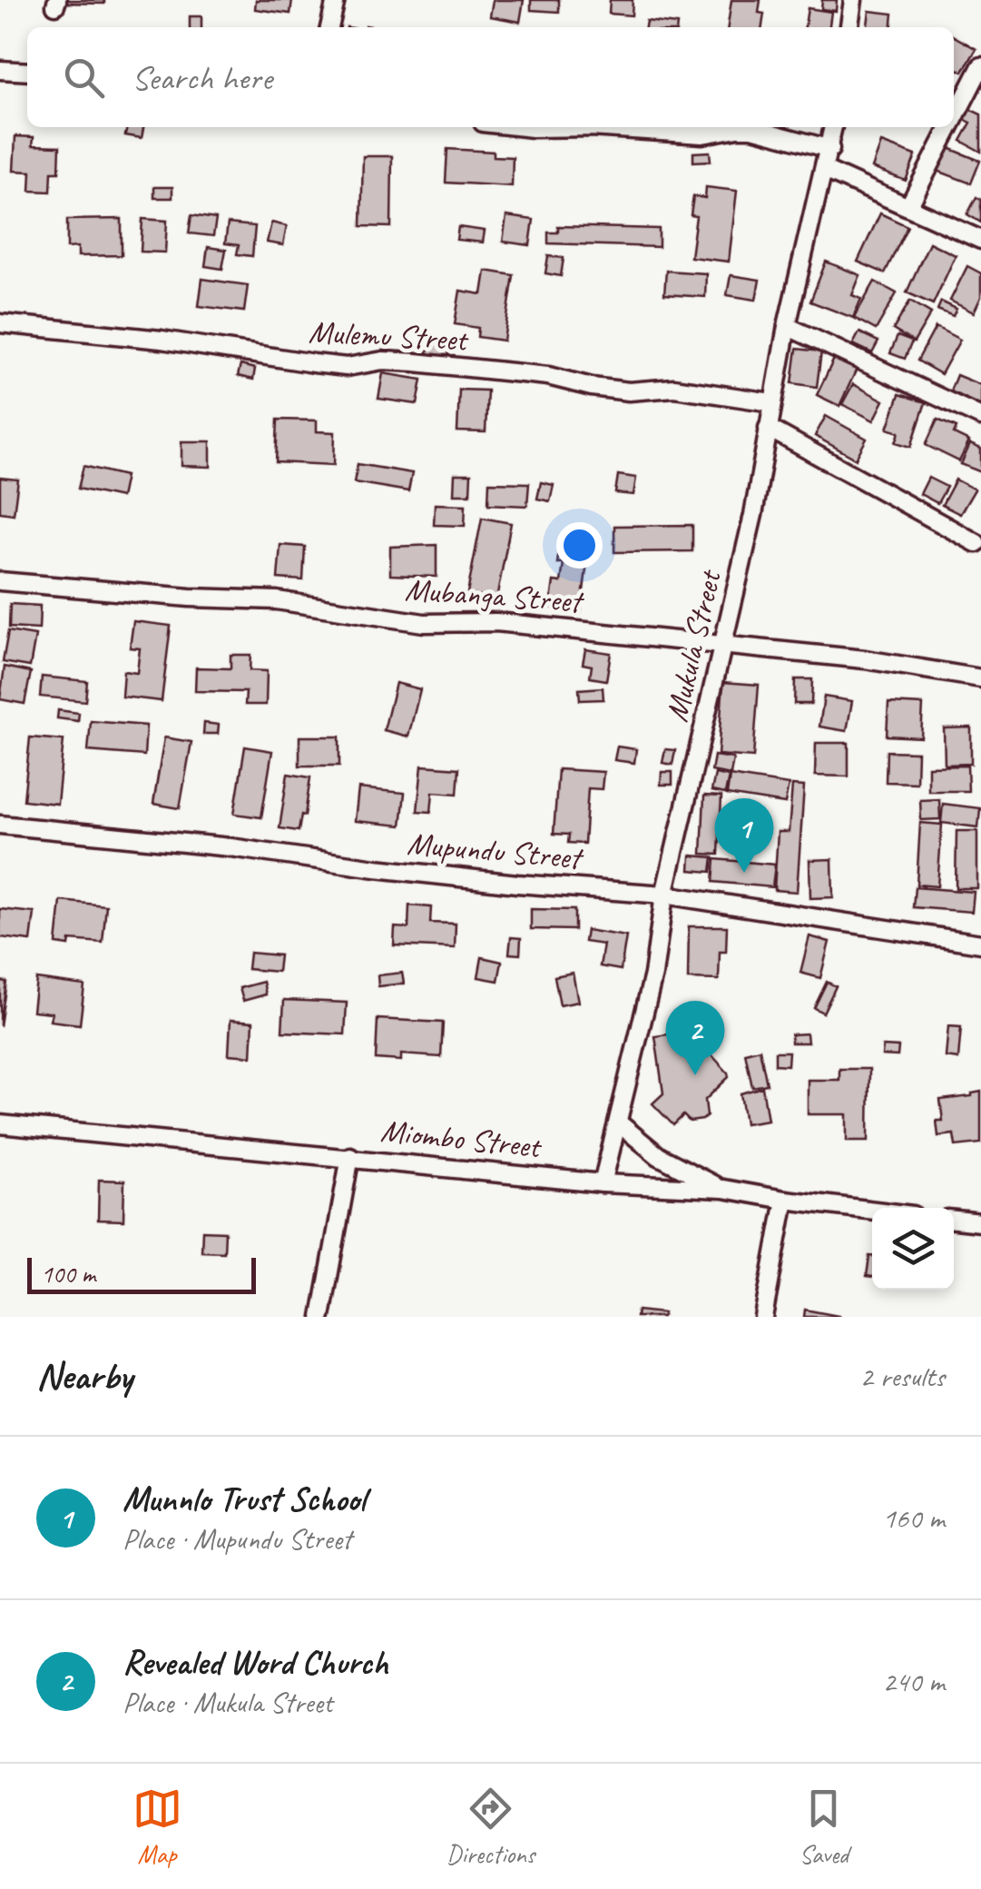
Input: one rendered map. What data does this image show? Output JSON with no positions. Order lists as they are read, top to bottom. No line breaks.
{"streets":{"street":["Mulemu Street","Mubanga Street","Mukula Street","Mupundu Street","Miombo Street"]},"crossings":[["Mulemu Street","Mukula Street"],["Mubanga Street","Mukula Street"],["Mukula Street","Mupundu Street"],["Mukula Street","Miombo Street"]],"scale_bar":"100 m","page":{"search":"Search here","pins":["1","2"],"scale":"100 m","heading":["Nearby","2 results"],"list":[{"mark":"1","name":"Munnlo Trust School","note":"Place · Mupundu Street","value":"160 m"},{"mark":"2","name":"Revealed Word Church","note":"Place · Mukula Street","value":"240 m"}],"nav":["Map","Directions","Saved"]}}
